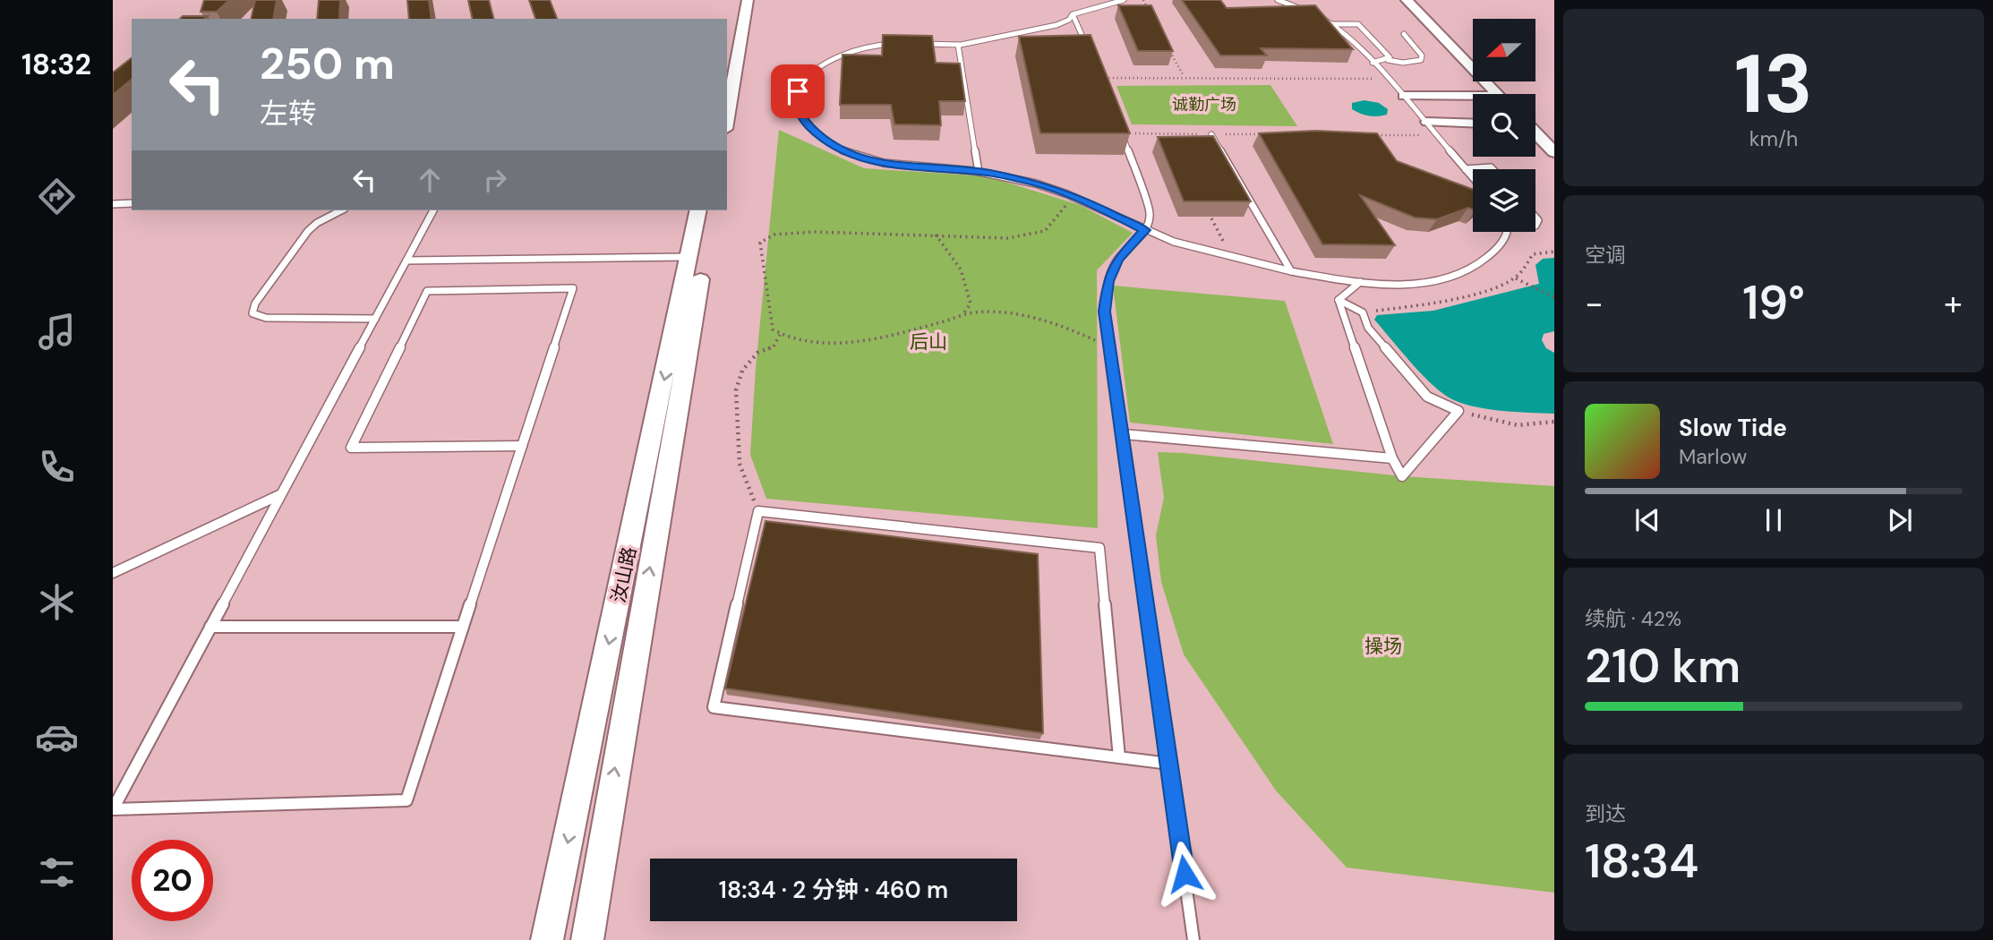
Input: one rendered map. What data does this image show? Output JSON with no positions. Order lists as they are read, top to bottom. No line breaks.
{"streets":{"street":["汝山路"]},"parks":["诚勤广场","后山","操场"],"north":"left","page":{"tabs":"18:32","tile":[["13","km/h"],"空调",["续航 · 42%","210 km"],["到达","18:34"]],"turn":["250 m","左转"],"heat":["−","19°","+"],"song":["Slow Tide","Marlow"],"limit":"20","trip":"18:34 · 2 分钟 · 460 m"}}
